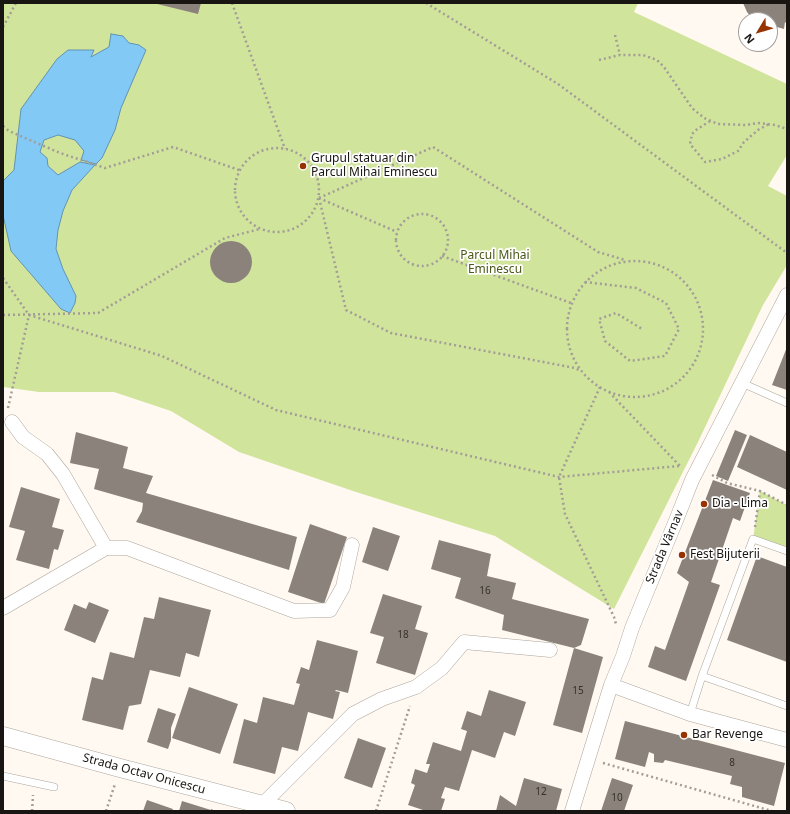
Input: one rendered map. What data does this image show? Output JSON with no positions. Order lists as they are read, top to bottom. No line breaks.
{"streets":{"street":["Strada Vârnav","Strada Octav Onicescu"]},"parks":["Parcul Mihai Eminescu"],"places":["Grupul statuar din Parcul Mihai Eminescu","Dia - Lima","Fest Bijuterii","Bar Revenge"],"house_numbers":["16","18","15","8","12","10"],"north":"bottom left"}
